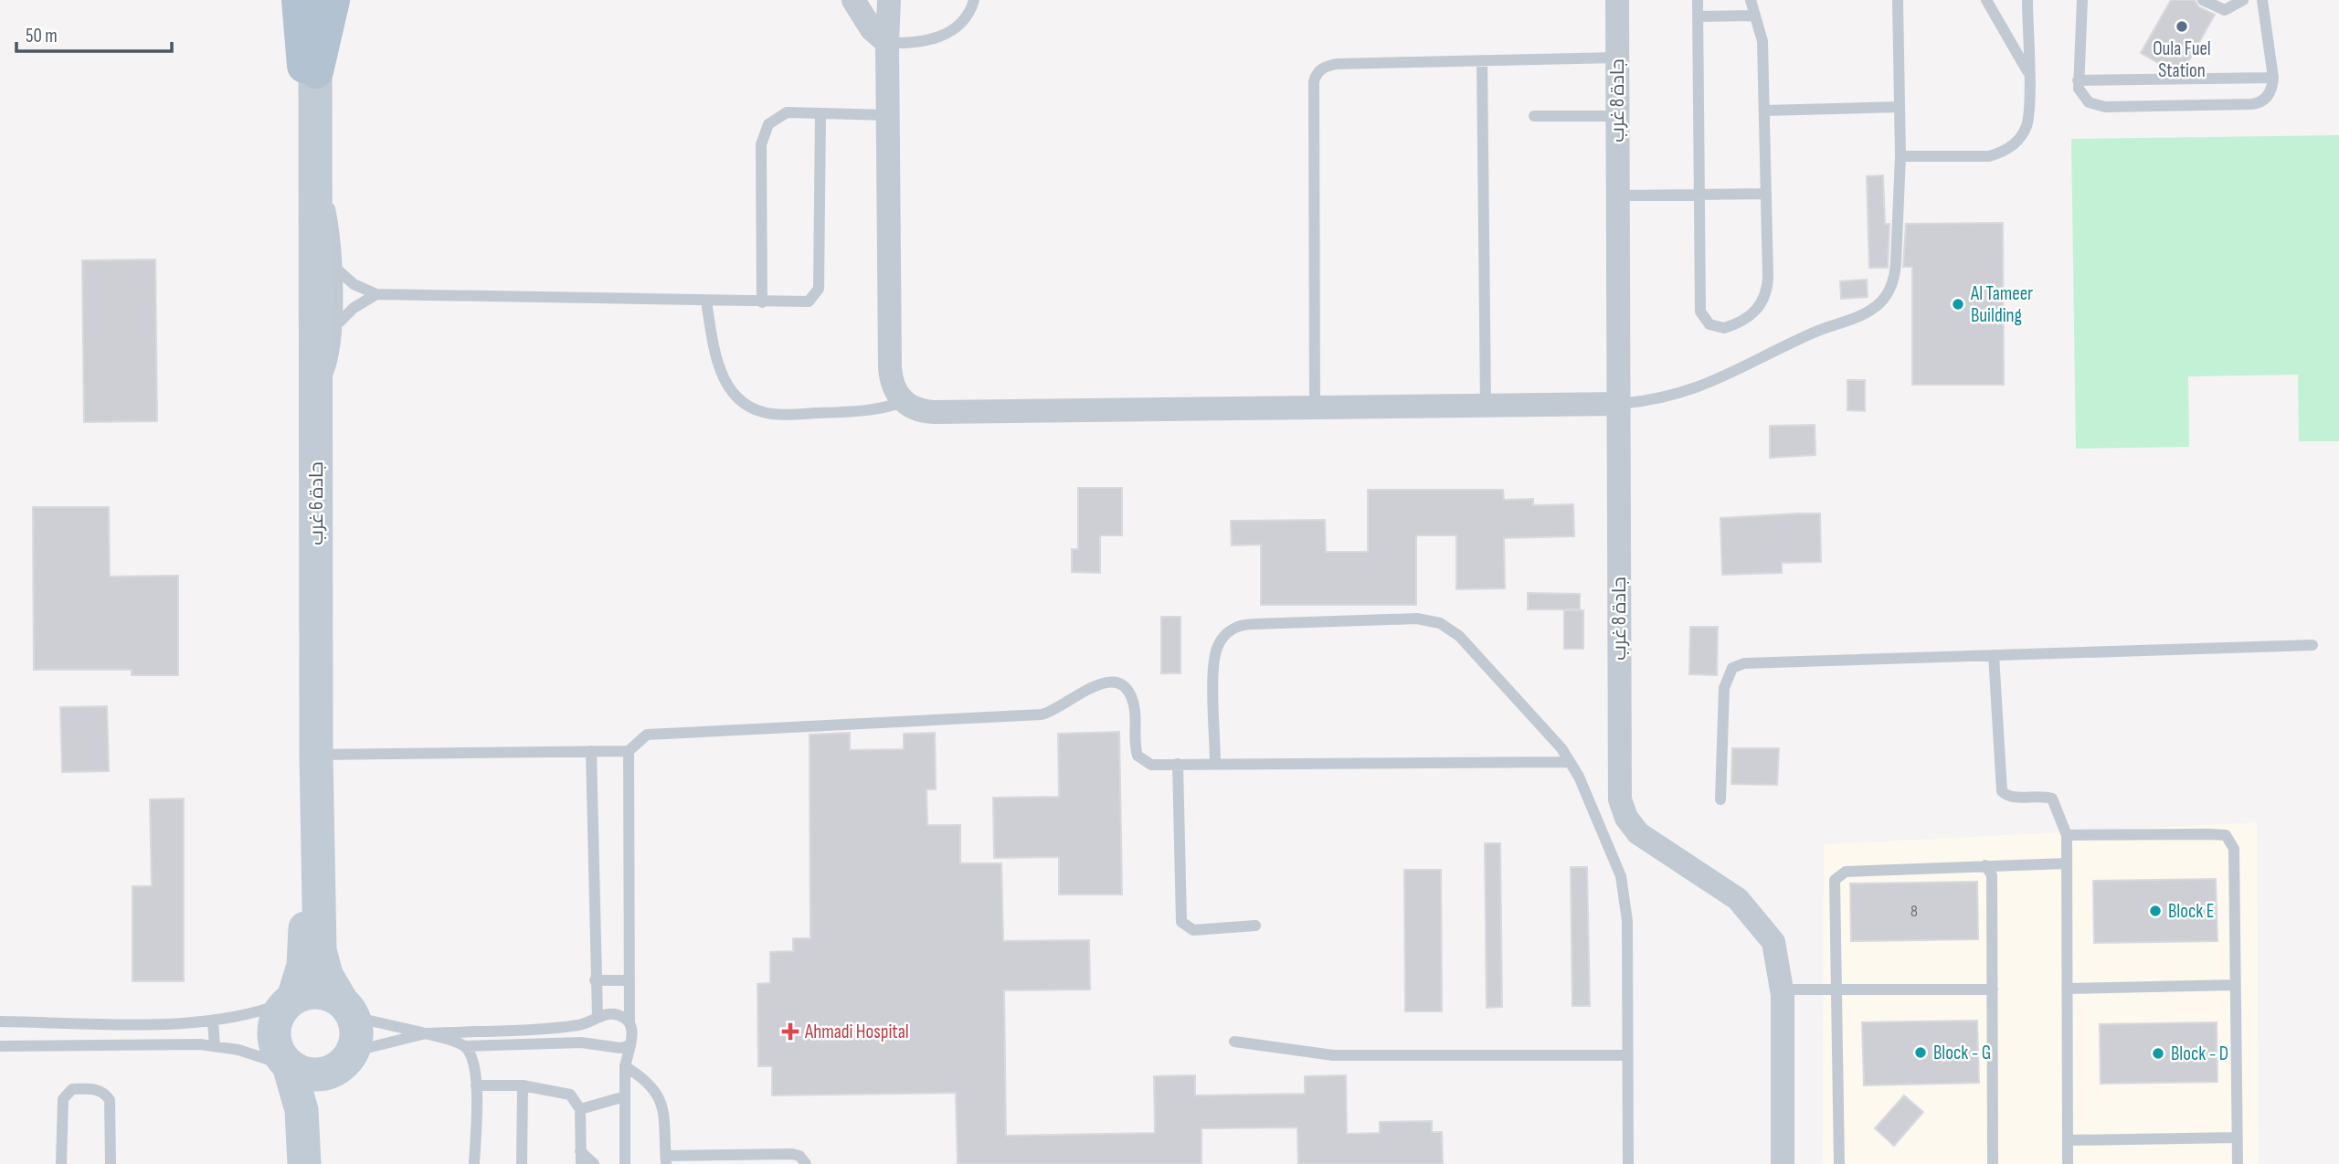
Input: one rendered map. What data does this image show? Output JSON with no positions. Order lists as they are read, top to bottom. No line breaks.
{"streets":{"main road":["جادة 6 غرب"],"street":["جادة 8 غرب"]},"places":{"other":["Oula Fuel Station","Al Tameer Building","Block E","Block - G","Block - D"],"health":["Ahmadi Hospital"]},"house_numbers":["8"],"scale_bar":"50 m"}
